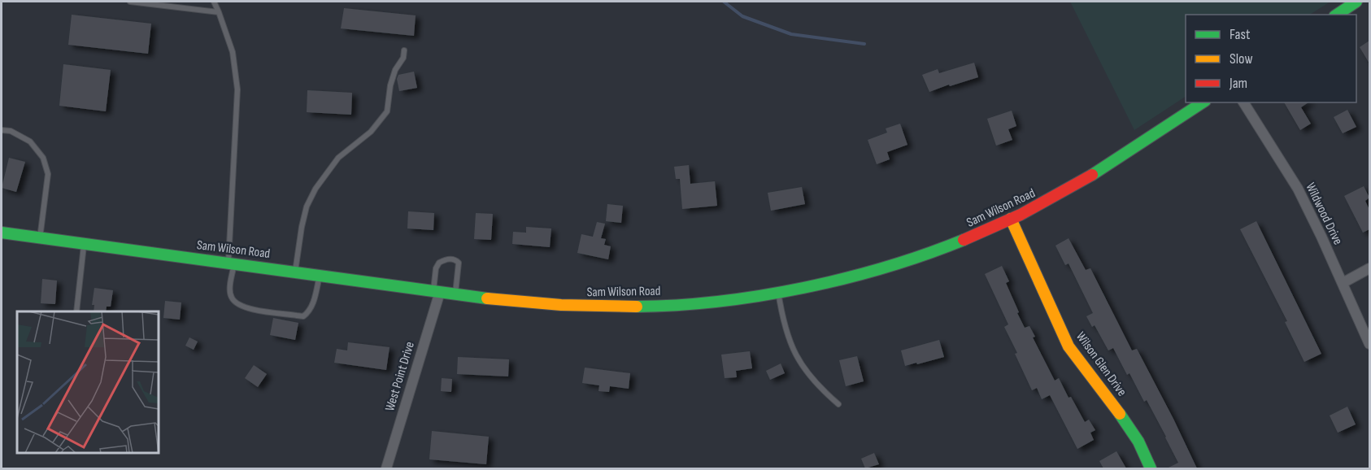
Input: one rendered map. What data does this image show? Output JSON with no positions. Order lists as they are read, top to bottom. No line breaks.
{"streets":{"street":["Sam Wilson Road","Wildwood Drive","Wilson Glen Drive","West Point Drive"]},"crossings":[["Sam Wilson Road","Wilson Glen Drive"],["Sam Wilson Road","West Point Drive"]],"legend":["Fast","Slow","Jam"]}
